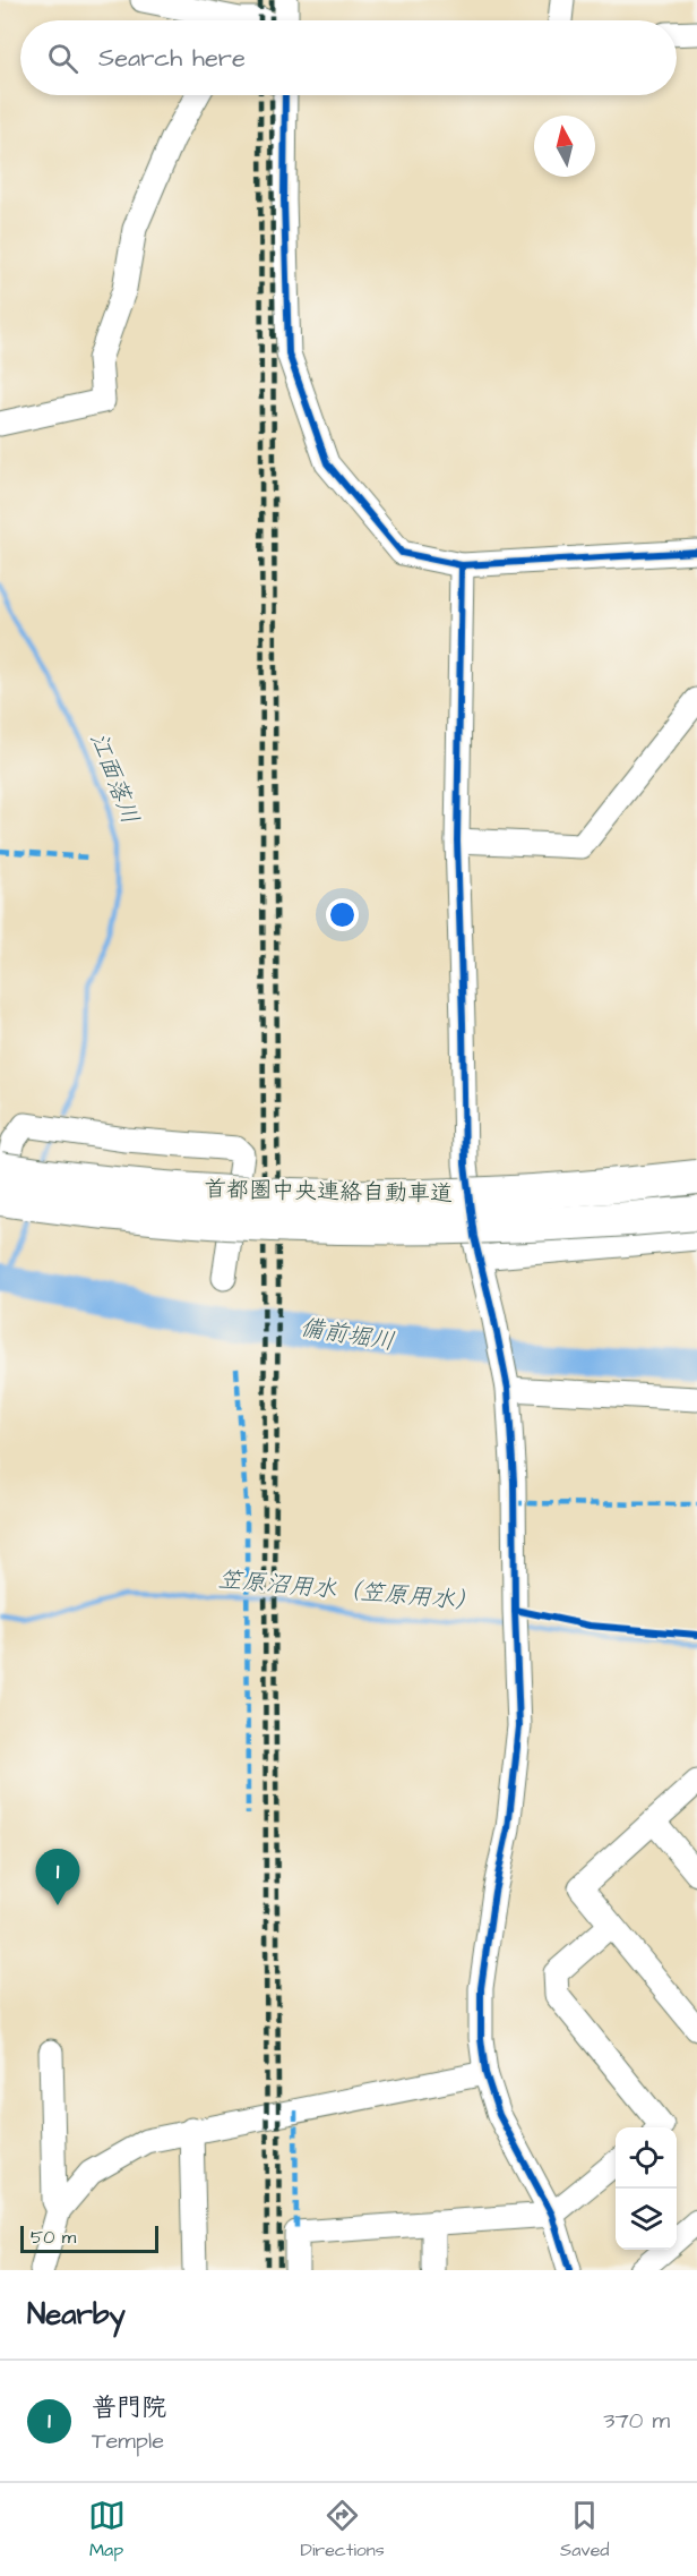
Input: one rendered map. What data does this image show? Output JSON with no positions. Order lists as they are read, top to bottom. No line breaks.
{"streets":{"highway":["首都圏中央連絡自動車道"]},"water":["江面落川","備前堀川","笠原沼用水（笠原用水）"],"scale_bar":"50 m","north":"top","page":{"search":"Search here","pins":"1","scale":"50 m","heading":"Nearby","list":[{"mark":"1","name":"普門院","note":"Temple","value":"370 m"}],"nav":["Map","Directions","Saved"]}}
